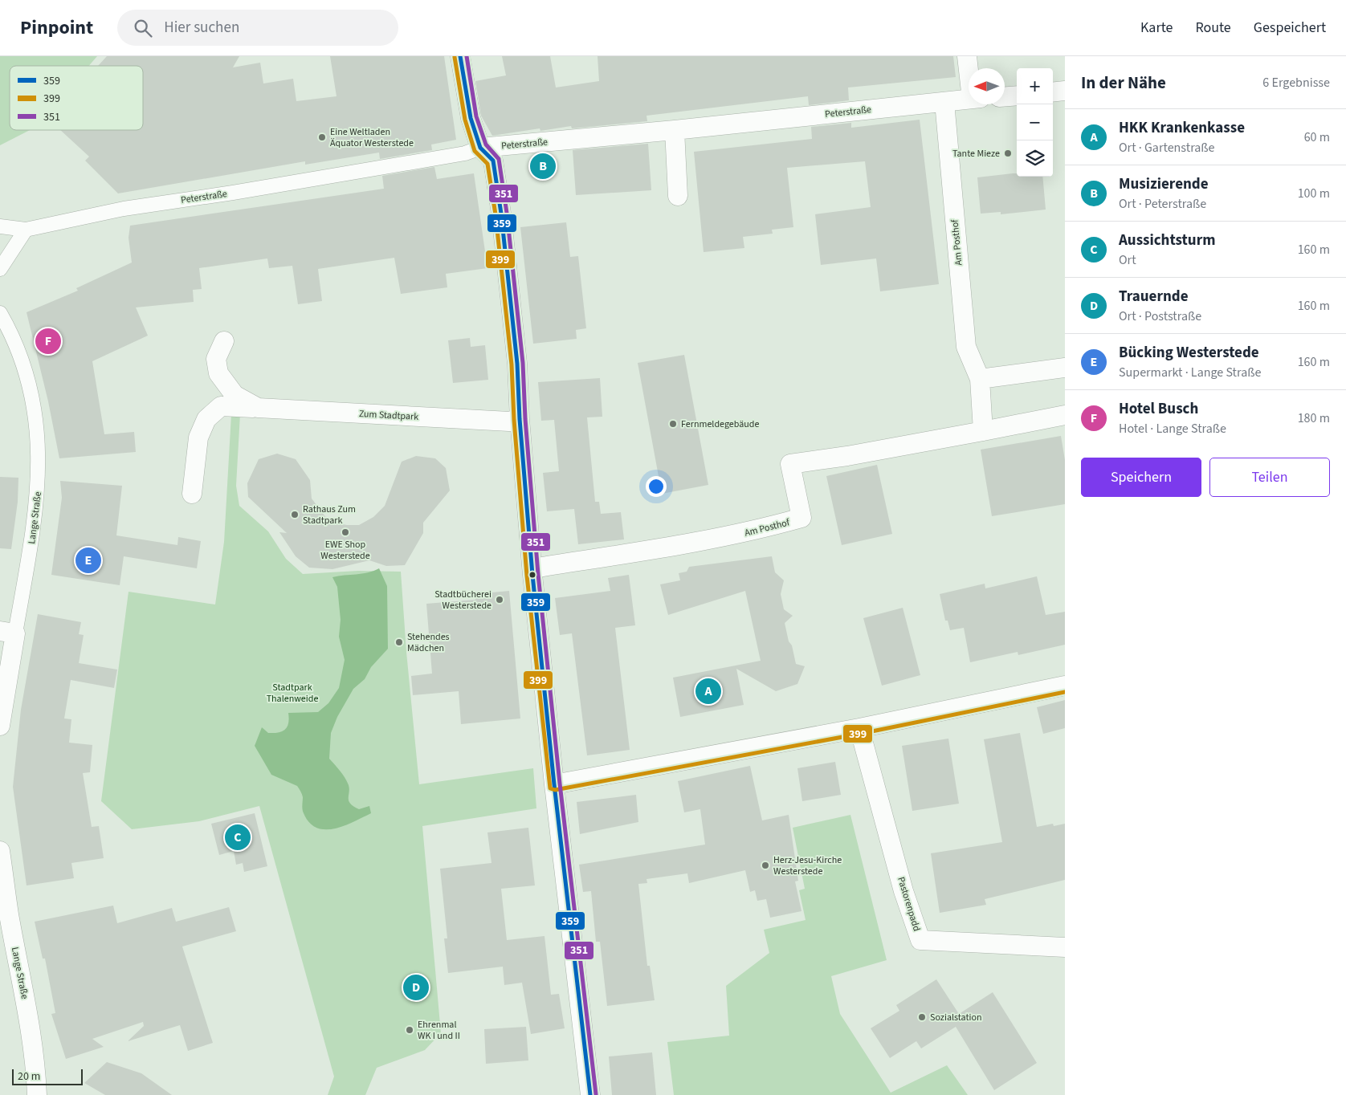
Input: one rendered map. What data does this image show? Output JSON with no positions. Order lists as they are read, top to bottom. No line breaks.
{"streets":{"street":["Peterstraße","Am Posthof","Zum Stadtpark","Lange Straße","Pastorenpadd"]},"crossings":[["Peterstraße","Am Posthof"]],"parks":["Stadtpark Thalenweide"],"places":["Eine Weltladen Äquator Westerstede","Tante Mieze","Fernmeldegebäude","Rathaus Zum Stadtpark","EWE Shop Westerstede","Stadtbücherei Westerstede","Stehendes Mädchen","Herz-Jesu-Kirche Westerstede","Sozialstation","Ehrenmal WK I und II"],"lines":["transit line 359","transit line 351","transit line 399"],"legend":["359","399","351"],"scale_bar":"20 m","north":"left","page":{"header":"Pinpoint","search":"Hier suchen","nav":["Karte","Route","Gespeichert"],"heading":["In der Nähe","6 Ergebnisse"],"map_buttons":["+","−"],"list":[{"mark":"A","name":"HKK Krankenkasse","note":"Ort · Gartenstraße","value":"60 m"},{"mark":"B","name":"Musizierende","note":"Ort · Peterstraße","value":"100 m"},{"mark":"C","name":"Aussichtsturm","note":"Ort","value":"160 m"},{"mark":"D","name":"Trauernde","note":"Ort · Poststraße","value":"160 m"},{"mark":"E","name":"Bücking Westerstede","note":"Supermarkt · Lange Straße","value":"160 m"},{"mark":"F","name":"Hotel Busch","note":"Hotel · Lange Straße","value":"180 m"}],"pins":["B","F","E","A","C","D"],"buttons":["Speichern","Teilen"],"scale":"20 m"}}
